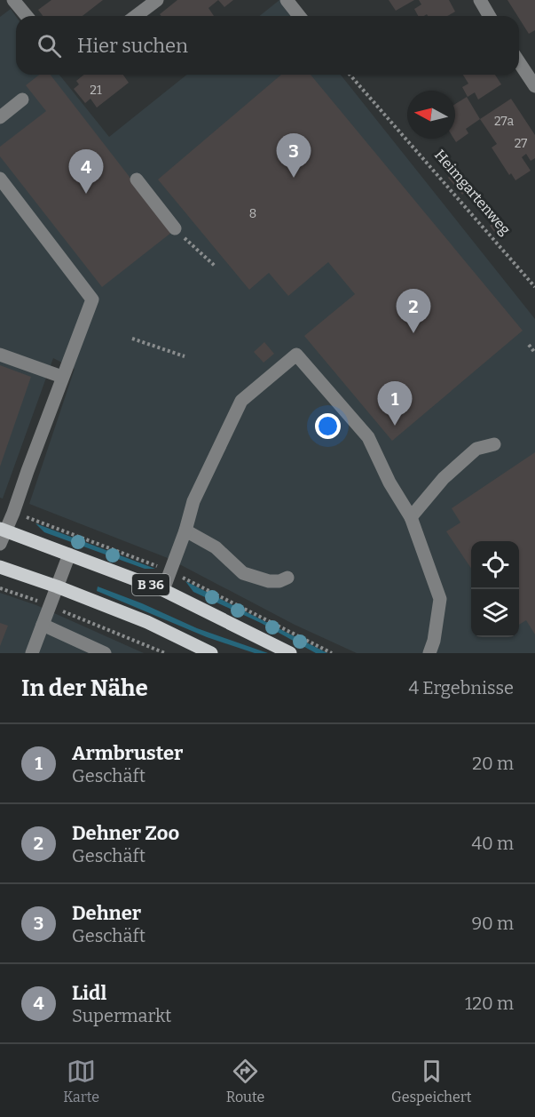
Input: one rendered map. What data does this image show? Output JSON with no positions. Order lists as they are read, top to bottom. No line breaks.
{"streets":{"main road":["B 36"],"path":["Heimgartenweg"]},"house_numbers":["21","27a","27","8"],"north":"left","page":{"search":"Hier suchen","pins":["3","4","2","1"],"heading":["In der Nähe","4 Ergebnisse"],"list":[{"mark":"1","name":"Armbruster","note":"Geschäft","value":"20 m"},{"mark":"2","name":"Dehner Zoo","note":"Geschäft","value":"40 m"},{"mark":"3","name":"Dehner","note":"Geschäft","value":"90 m"},{"mark":"4","name":"Lidl","note":"Supermarkt","value":"120 m"}],"nav":["Karte","Route","Gespeichert"]}}
